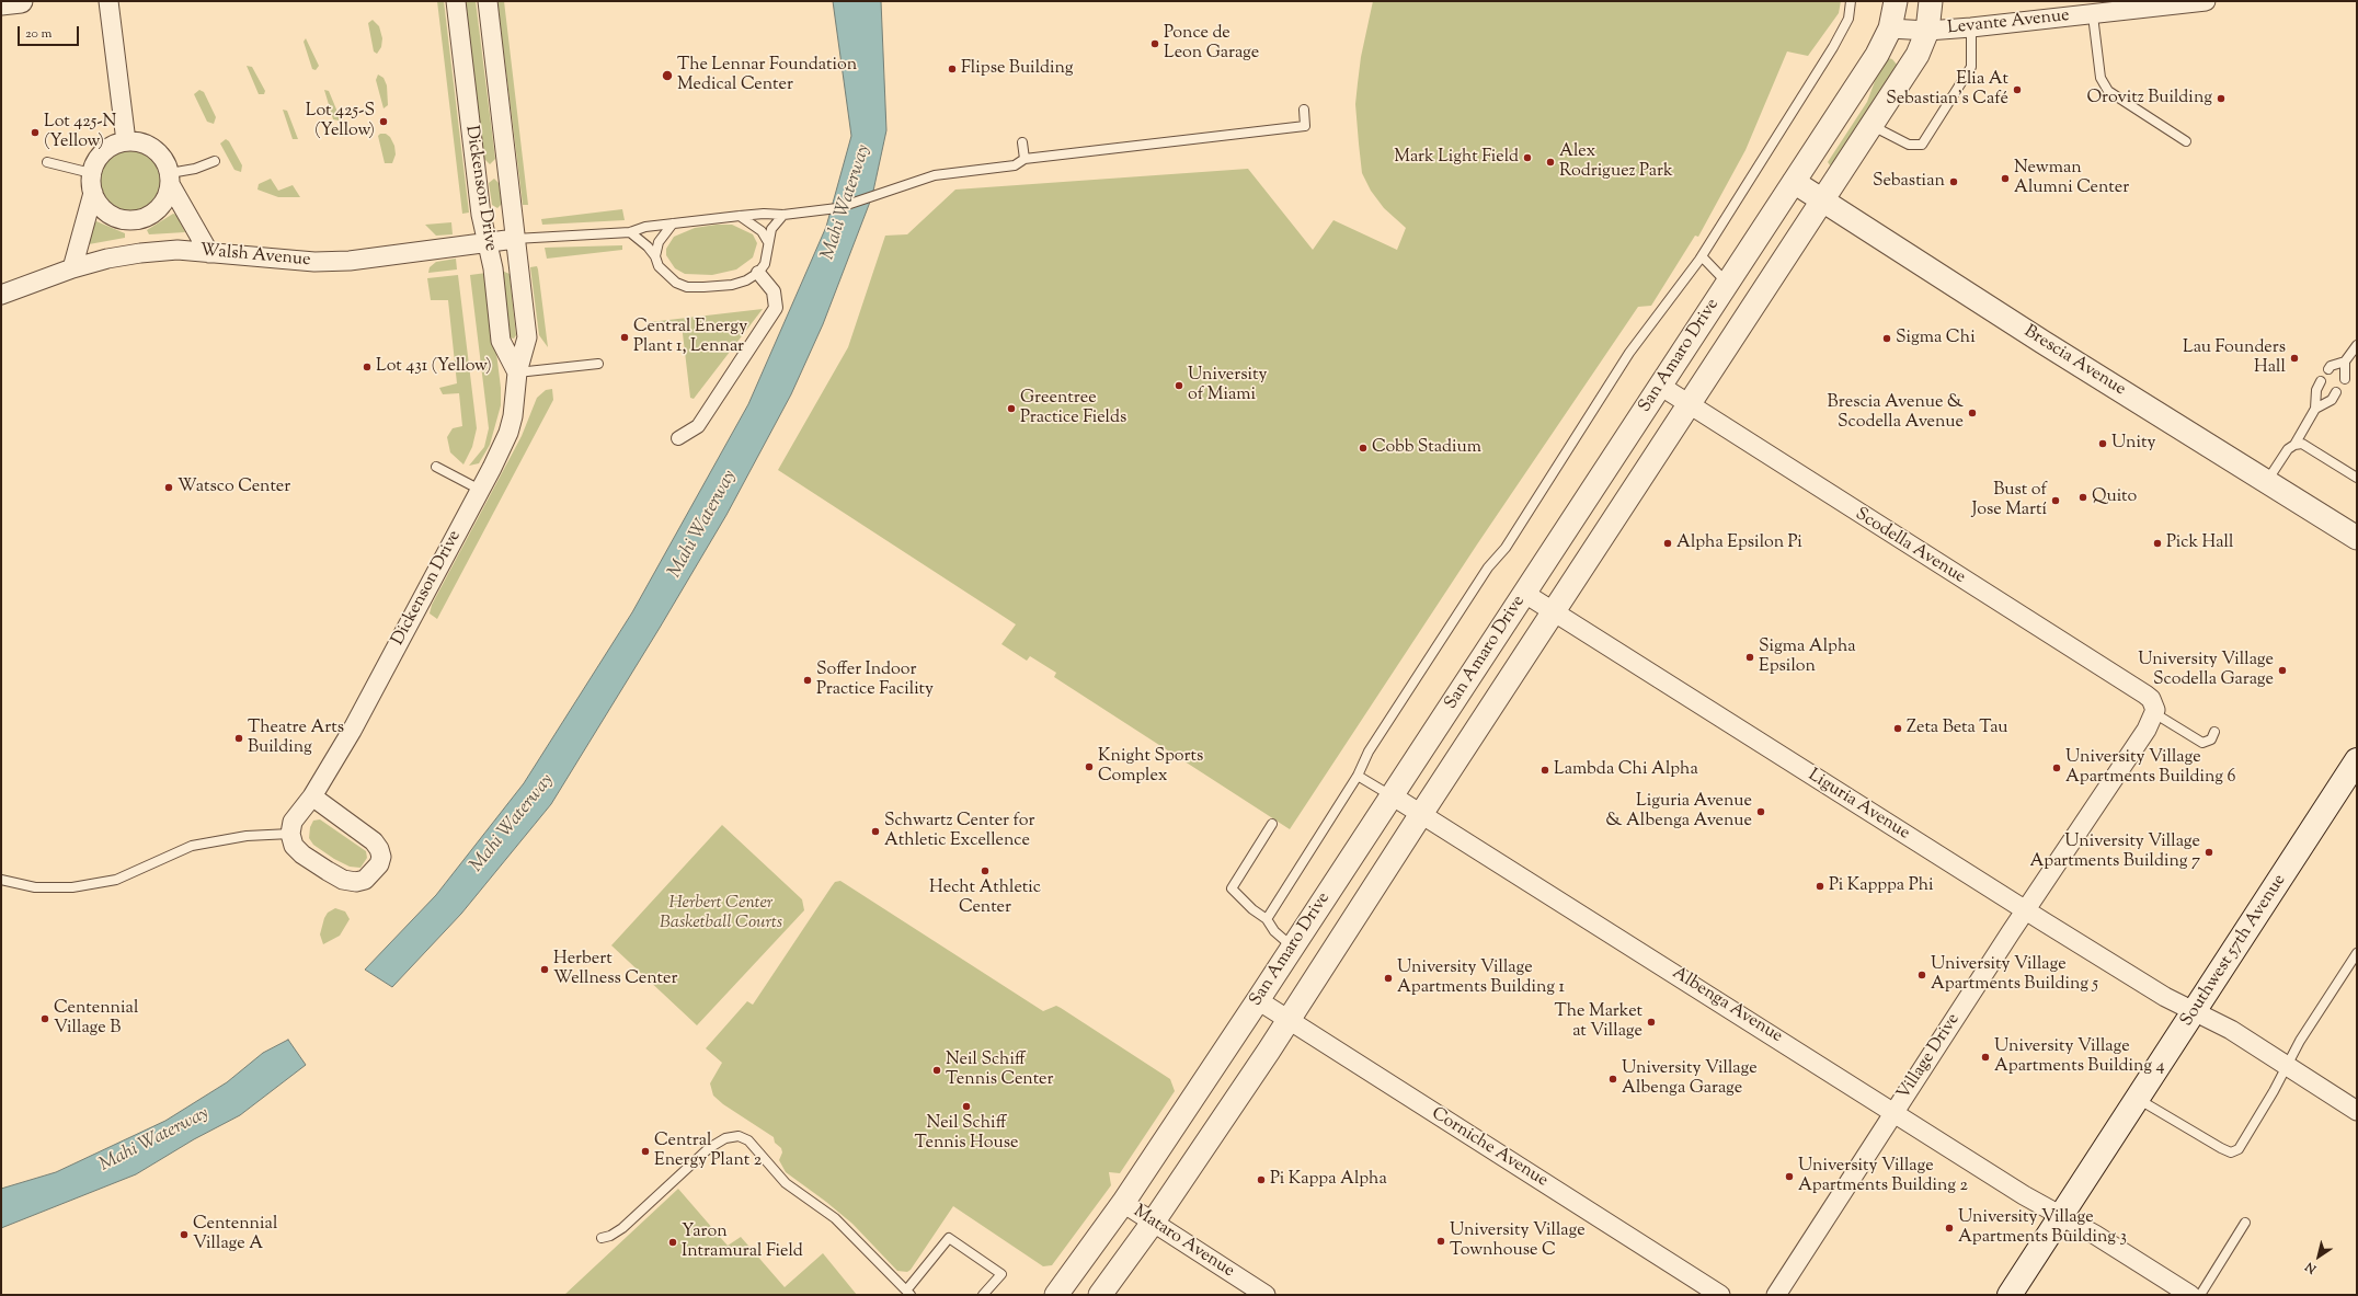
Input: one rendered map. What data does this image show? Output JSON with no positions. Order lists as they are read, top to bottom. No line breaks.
{"streets":{"main road":["Southwest 57th Avenue"],"street":["Levante Avenue","Dickenson Drive","Walsh Avenue","San Amaro Drive","Brescia Avenue","Scodella Avenue","Liguria Avenue","Albenga Avenue","Village Drive","Corniche Avenue","Mataro Avenue"]},"crossings":[["Levante Avenue","San Amaro Drive"],["Dickenson Drive","Walsh Avenue"],["San Amaro Drive","Brescia Avenue"],["San Amaro Drive","Scodella Avenue"],["San Amaro Drive","Liguria Avenue"],["San Amaro Drive","Albenga Avenue"],["San Amaro Drive","Corniche Avenue"],["San Amaro Drive","Mataro Avenue"],["Scodella Avenue","Village Drive"],["Liguria Avenue","Southwest 57th Avenue"],["Liguria Avenue","Village Drive"],["Southwest 57th Avenue","Albenga Avenue"],["Albenga Avenue","Village Drive"]],"water":["Mahi Waterway"],"parks":["Herbert Center Basketball Courts"],"places":["Ponce de Leon Garage","Flipse Building","The Lennar Foundation Medical Center","Elia At Sebastian's Café","Orovitz Building","Lot 425-S (Yellow)","Lot 425-N (Yellow)","Mark Light Field","Alex Rodriguez Park","Newman Alumni Center","Sebastian","Central Energy Plant 1, Lennar","Sigma Chi","Lau Founders Hall","Lot 431 (Yellow)","University of Miami","Greentree Practice Fields","Brescia Avenue & Scodella Avenue","Unity","Cobb Stadium","Watsco Center","Quito","Bust of Jose Martí","Alpha Epsilon Pi","Pick Hall","Sigma Alpha Epsilon","University Village Scodella Garage","Soffer Indoor Practice Facility","Zeta Beta Tau","Theatre Arts Building","Knight Sports Complex","University Village Apartments Building 6","Lambda Chi Alpha","Liguria Avenue & Albenga Avenue","Schwartz Center for Athletic Excellence","University Village Apartments Building 7","Hecht Athletic Center","Pi Kapppa Phi","Herbert Wellness Center","University Village Apartments Building 5","University Village Apartments Building 1","Centennial Village B","The Market at Village","University Village Apartments Building 4","Neil Schiff Tennis Center","University Village Albenga Garage","Neil Schiff Tennis House","Central Energy Plant 2","University Village Apartments Building 2","Pi Kappa Alpha","University Village Apartments Building 3","Centennial Village A","University Village Townhouse C","Yaron Intramural Field"],"scale_bar":"20 m","north":"bottom left"}
